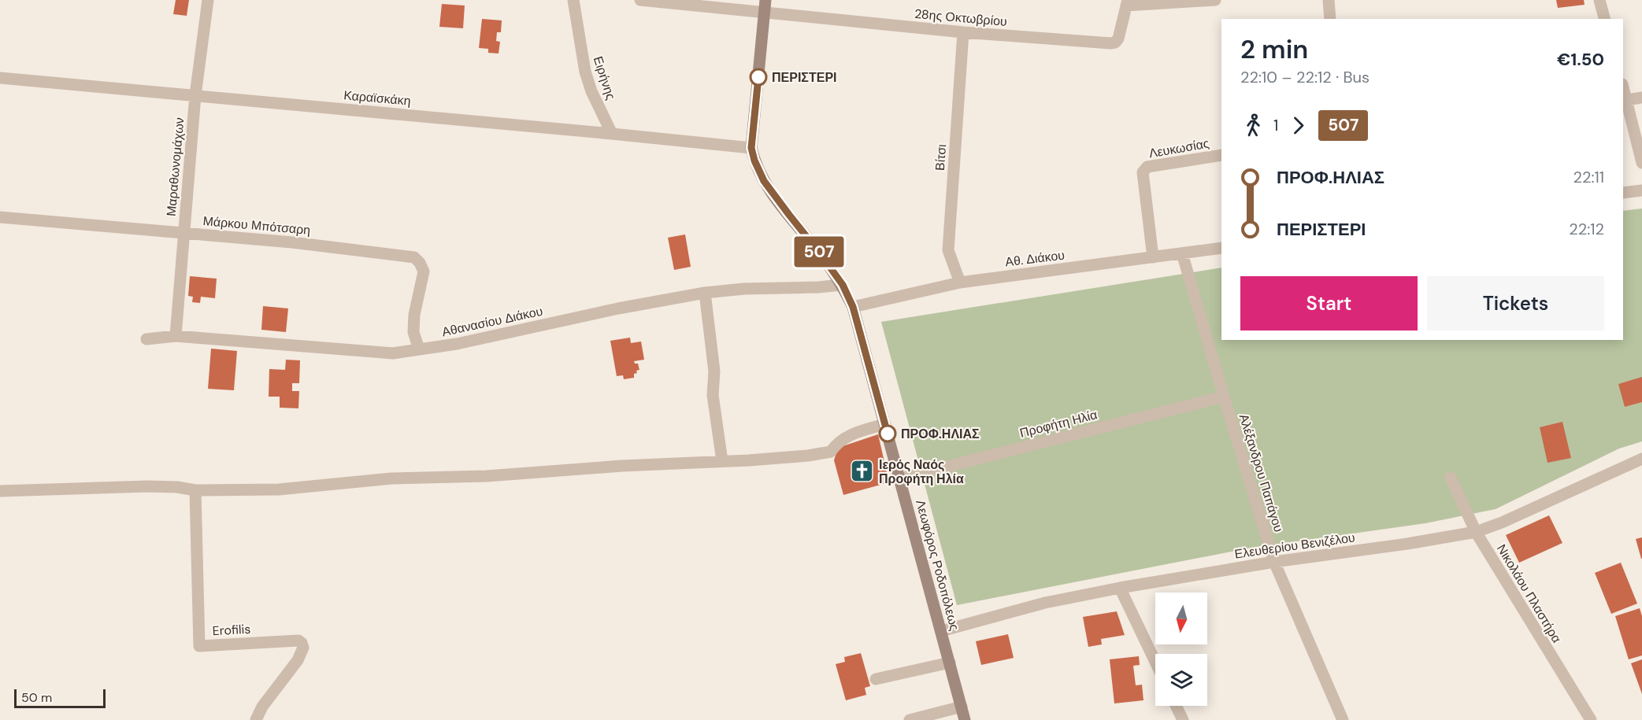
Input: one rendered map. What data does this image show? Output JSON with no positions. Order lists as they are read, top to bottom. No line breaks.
{"streets":{"street":["28ης Οκτωβρίου","Ειρήνης","Καραϊσκάκη","Λευκωσίας","Βίτσι","Μαραθωνομάχων","Μάρκου Μπότσαρη","Αθ. Διάκου","Αθανασίου Διάκου","Προφήτη Ηλία","Αλέξανδρου Παπάγου","Ελευθερίου Βενιζέλου","Λεωφόρος Ροδοπόλεως","Νικολάου Πλαστήρα","Erofilis"]},"crossings":[["28ης Οκτωβρίου","Βίτσι"],["28ης Οκτωβρίου","Λεωφόρος Ροδοπόλεως"],["Ειρήνης","Καραϊσκάκη"],["Καραϊσκάκη","Μαραθωνομάχων"],["Καραϊσκάκη","Λεωφόρος Ροδοπόλεως"],["Λευκωσίας","Αθ. Διάκου"],["Βίτσι","Αθ. Διάκου"],["Μαραθωνομάχων","Μάρκου Μπότσαρη"],["Μαραθωνομάχων","Αθανασίου Διάκου"],["Μάρκου Μπότσαρη","Αθανασίου Διάκου"],["Αθ. Διάκου","Αλέξανδρου Παπάγου"],["Αθ. Διάκου","Λεωφόρος Ροδοπόλεως"],["Αθανασίου Διάκου","Λεωφόρος Ροδοπόλεως"],["Προφήτη Ηλία","Αλέξανδρου Παπάγου"],["Προφήτη Ηλία","Λεωφόρος Ροδοπόλεως"],["Αλέξανδρου Παπάγου","Ελευθερίου Βενιζέλου"],["Ελευθερίου Βενιζέλου","Λεωφόρος Ροδοπόλεως"],["Ελευθερίου Βενιζέλου","Νικολάου Πλαστήρα"]],"places":{"other":["ΠΕΡΙΣΤΕΡΙ","ΠΡΟΦ.ΗΛΙΑΣ"],"church":["Ιερός Ναός Προφήτη Ηλία"]},"lines":["bus line 507"],"scale_bar":"50 m","north":"bottom","page":{"on_map":"507","heading":["2 min","22:10 – 22:12 · Bus","€1.50"],"legs":["1","507"],"list":[{"name":"ΠΡΟΦ.ΗΛΙΑΣ","value":"22:11"},{"name":"ΠΕΡΙΣΤΕΡΙ","value":"22:12"}],"buttons":["Start","Tickets"],"scale":"50 m"}}
